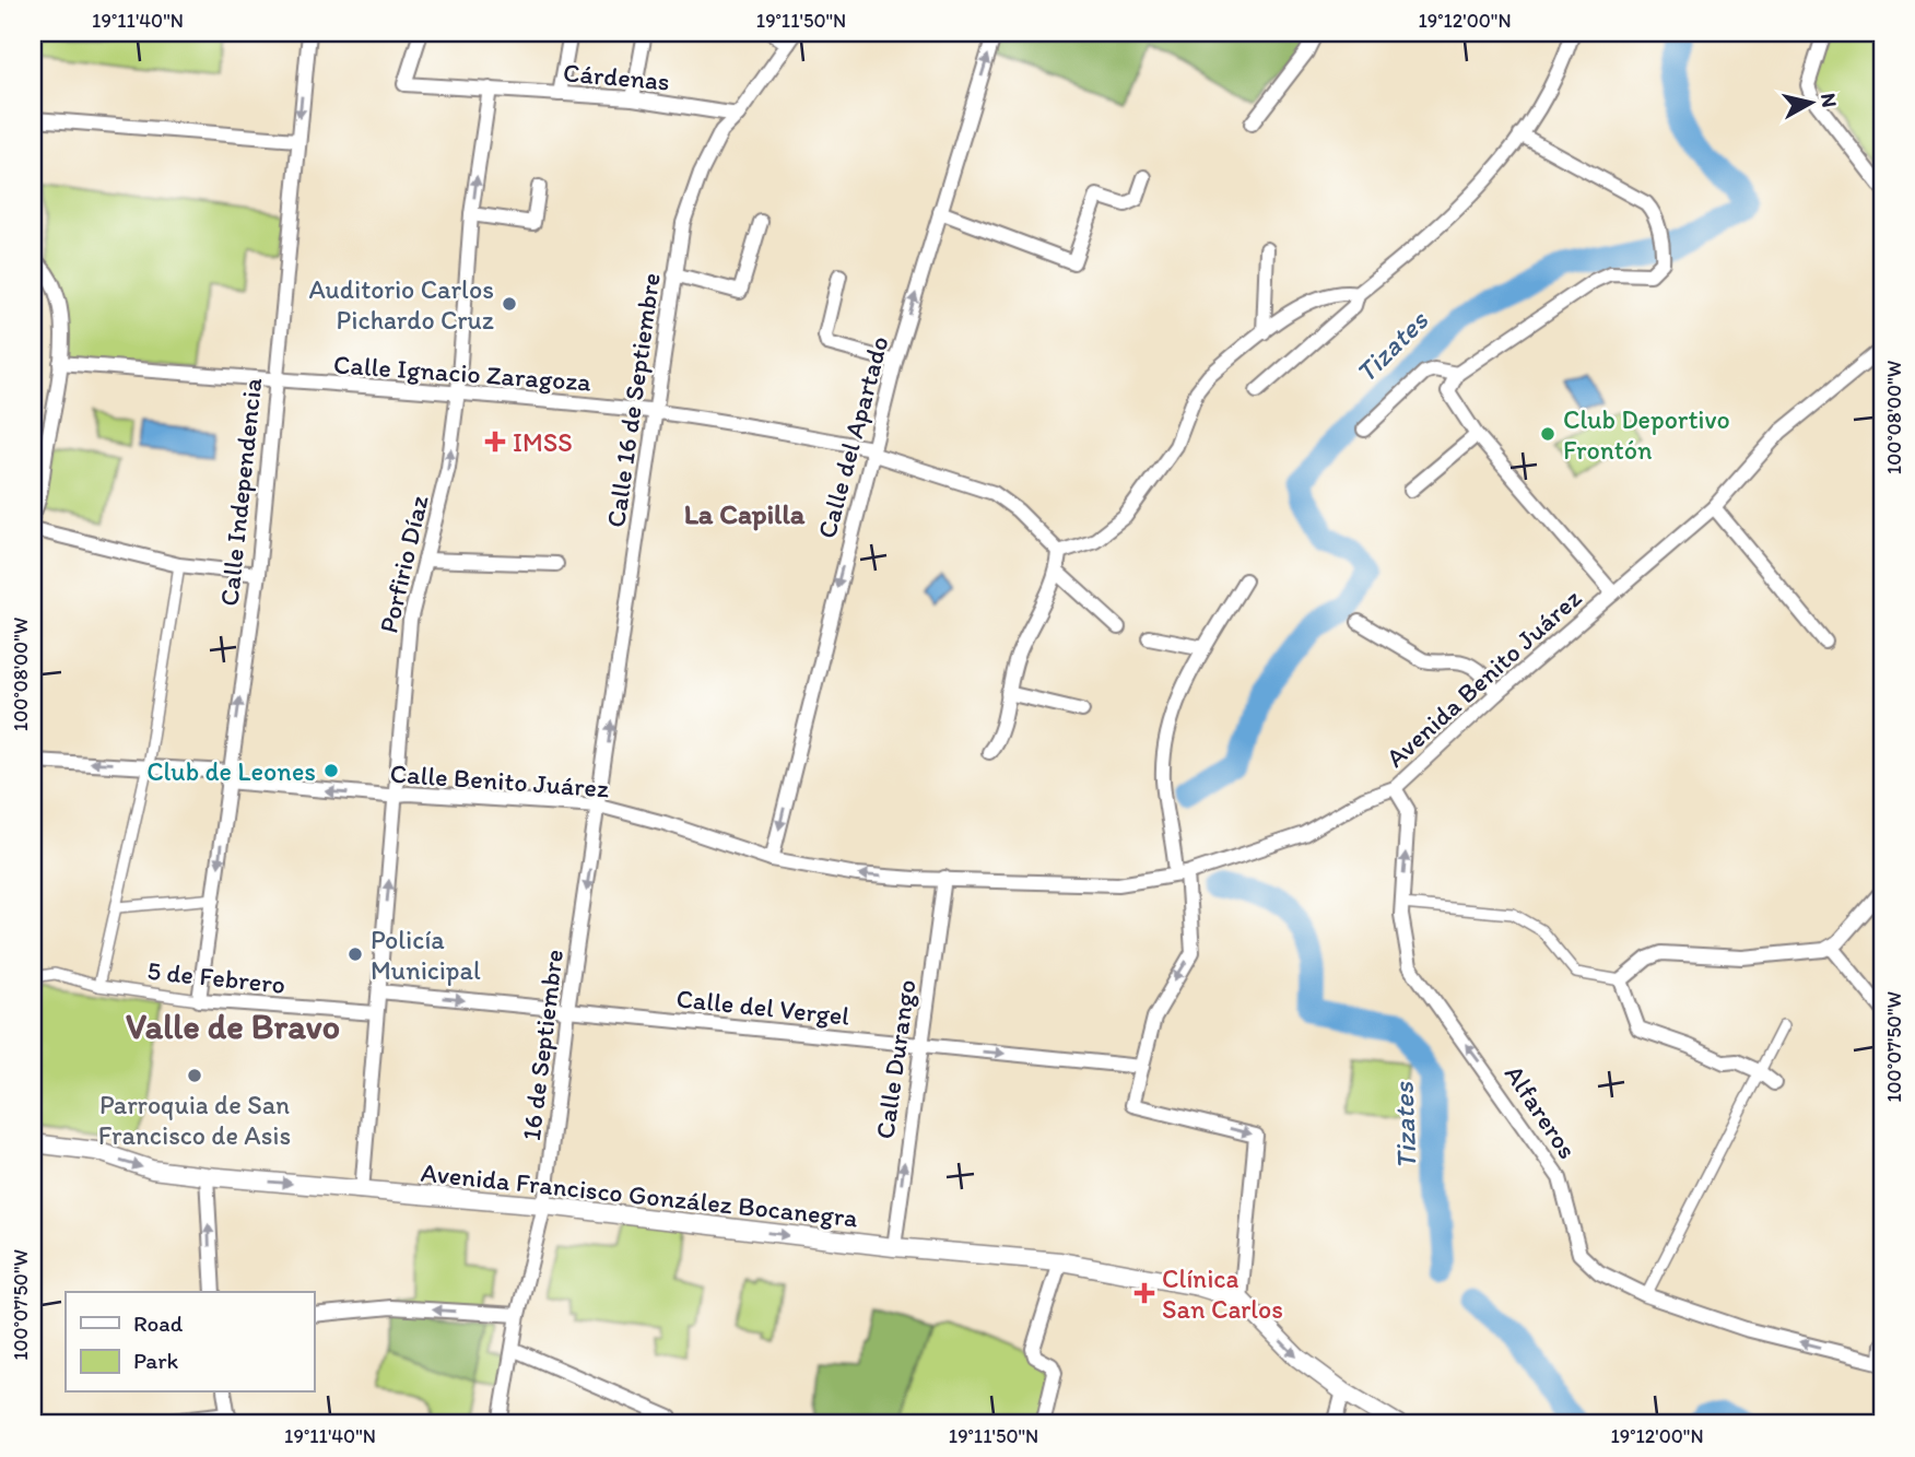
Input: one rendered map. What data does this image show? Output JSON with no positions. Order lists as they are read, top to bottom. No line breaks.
{"streets":{"street":["Cárdenas","Calle Ignacio Zaragoza","Calle 16 de Septiembre","Calle del Apartado","Calle Independencia","Porfirio Díaz","Avenida Benito Juárez","Calle Benito Juárez","5 de Febrero","Calle del Vergel","16 de Septiembre","Calle Durango","Alfareros","Avenida Francisco González Bocanegra"]},"crossings":[["Cárdenas","Calle 16 de Septiembre"],["Cárdenas","Porfirio Díaz"],["Calle Ignacio Zaragoza","Calle 16 de Septiembre"],["Calle Ignacio Zaragoza","Calle del Apartado"],["Calle Ignacio Zaragoza","Calle Independencia"],["Calle Ignacio Zaragoza","Porfirio Díaz"],["Calle 16 de Septiembre","Calle Benito Juárez"],["Calle 16 de Septiembre","16 de Septiembre"],["Calle del Apartado","Calle Benito Juárez"],["Calle Independencia","Calle Benito Juárez"],["Calle Independencia","5 de Febrero"],["Porfirio Díaz","Calle Benito Juárez"],["Porfirio Díaz","5 de Febrero"],["Porfirio Díaz","Calle del Vergel"],["Porfirio Díaz","Avenida Francisco González Bocanegra"],["Avenida Benito Juárez","Calle Benito Juárez"],["Avenida Benito Juárez","Calle Durango"],["Avenida Benito Juárez","Alfareros"],["Calle Benito Juárez","16 de Septiembre"],["Calle Benito Juárez","Calle Durango"],["Calle del Vergel","16 de Septiembre"],["Calle del Vergel","Calle Durango"],["16 de Septiembre","Avenida Francisco González Bocanegra"],["Calle Durango","Avenida Francisco González Bocanegra"]],"one_way":["Calle 16 de Septiembre","Porfirio Díaz","Calle Benito Juárez","Calle del Vergel","Calle Durango","Alfareros","Avenida Francisco González Bocanegra"],"districts":["La Capilla","Valle de Bravo"],"water":["Tizates"],"places":{"other":["Auditorio Carlos Pichardo Cruz","Club Deportivo Frontón","Club de Leones","Policía Municipal","Parroquia de San Francisco de Asis"],"health":["IMSS","Clínica San Carlos"]},"legend":["Road","Park"],"north":"right","coordinates":["19°11'40\"N","19°11'50\"N","19°12'00\"N","100°08'00\"W","100°07'50\"W"]}
